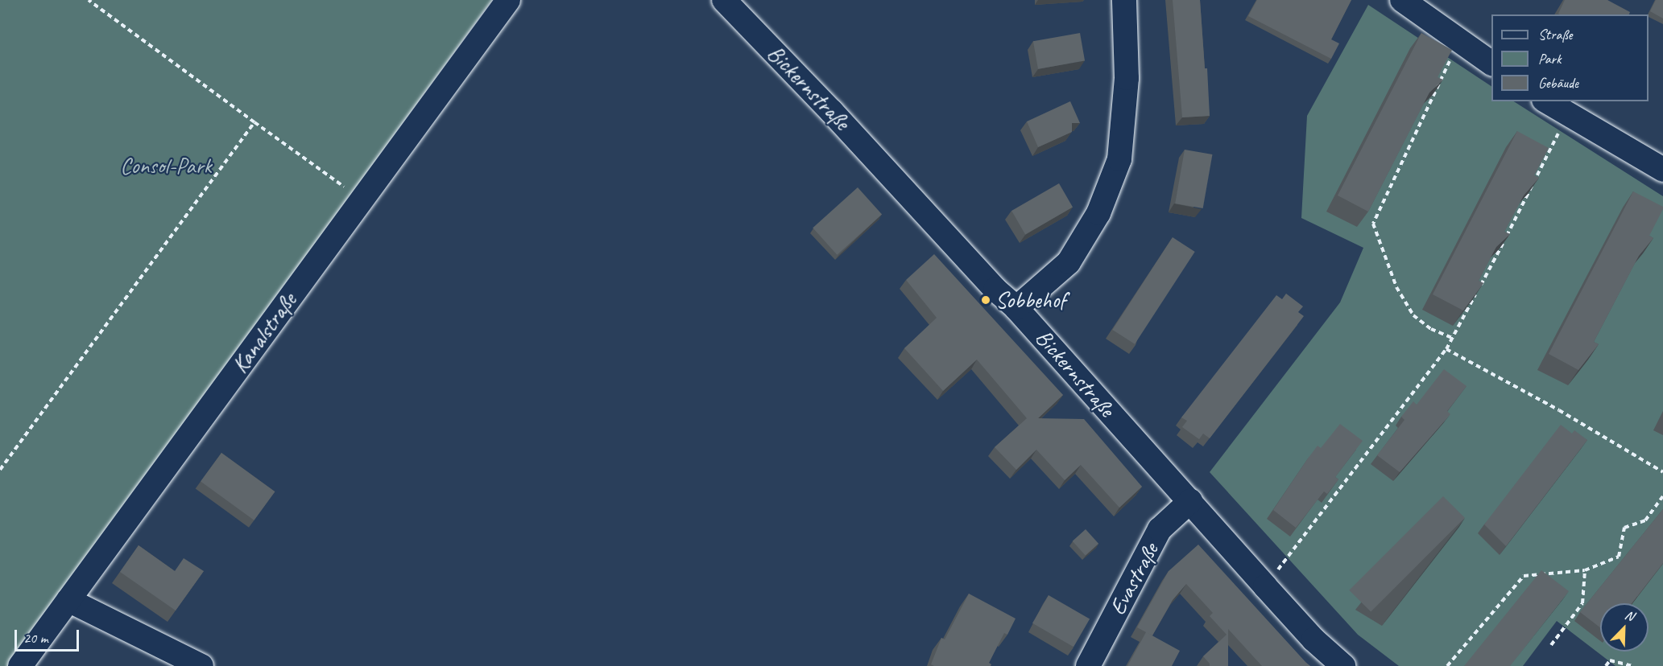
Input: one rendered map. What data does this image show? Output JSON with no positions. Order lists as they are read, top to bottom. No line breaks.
{"streets":{"street":["Bickernstraße","Kanalstraße","Evastraße"]},"crossings":[["Bickernstraße","Evastraße"]],"parks":["Consol-Park"],"places":["Sobbehof"],"legend":["Straße","Park","Gebäude"],"scale_bar":"20 m","north":"top right"}
